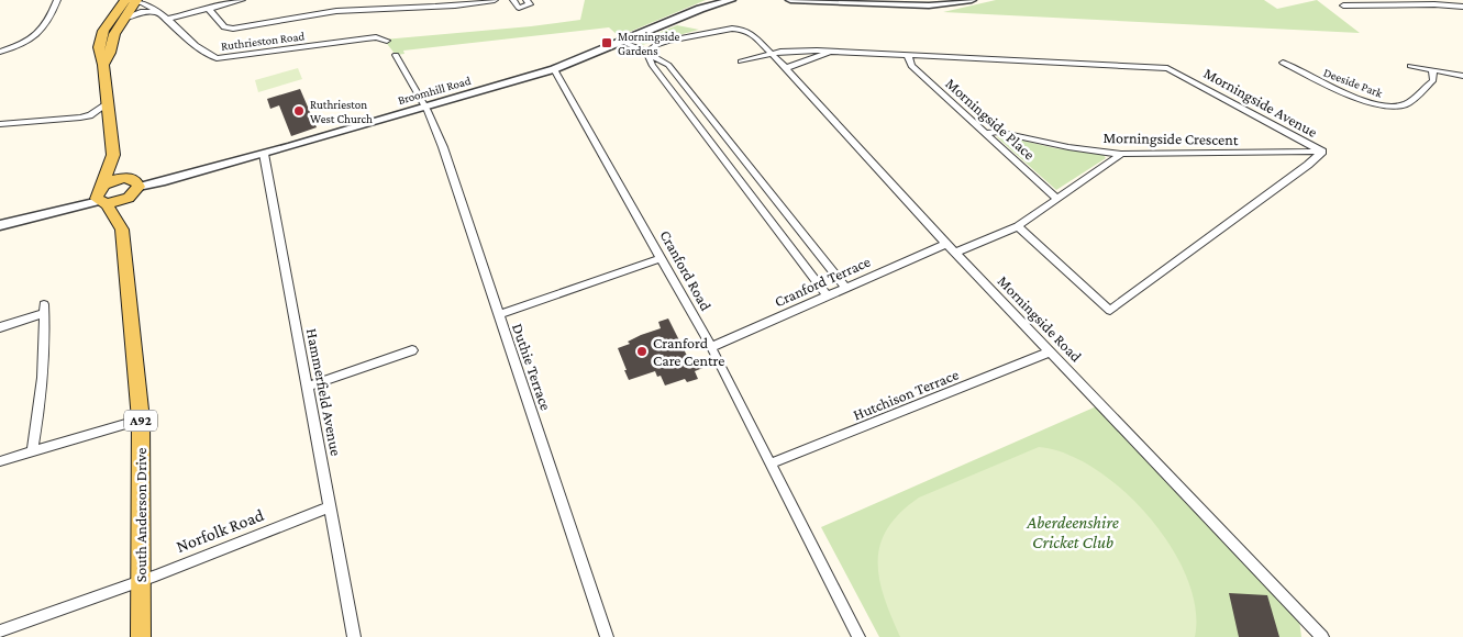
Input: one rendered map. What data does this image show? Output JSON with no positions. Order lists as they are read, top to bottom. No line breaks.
{"streets":{"main road":["A92","South Anderson Drive"],"street":["Ruthrieston Road","Deeside Park","Broomhill Road","Morningside Avenue","Morningside Place","Morningside Crescent","Cranford Road","Cranford Terrace","Morningside Road","Duthie Terrace","Hammerfield Avenue","Hutchison Terrace","Norfolk Road"]},"crossings":[["Broomhill Road","Cranford Road"],["Broomhill Road","Duthie Terrace"],["Broomhill Road","Hammerfield Avenue"],["Morningside Avenue","Morningside Place"],["Morningside Avenue","Morningside Crescent"],["Morningside Avenue","Morningside Road"],["Morningside Place","Morningside Crescent"],["Cranford Road","Cranford Terrace"],["Cranford Road","Hutchison Terrace"],["Cranford Terrace","Morningside Road"],["Morningside Road","Hutchison Terrace"],["Hammerfield Avenue","Norfolk Road"],["A92","South Anderson Drive"],["South Anderson Drive","Norfolk Road"]],"parks":["Aberdeenshire Cricket Club"],"places":{"transit":["Morningside Gardens"],"other":["Ruthrieston West Church","Cranford Care Centre"]}}
